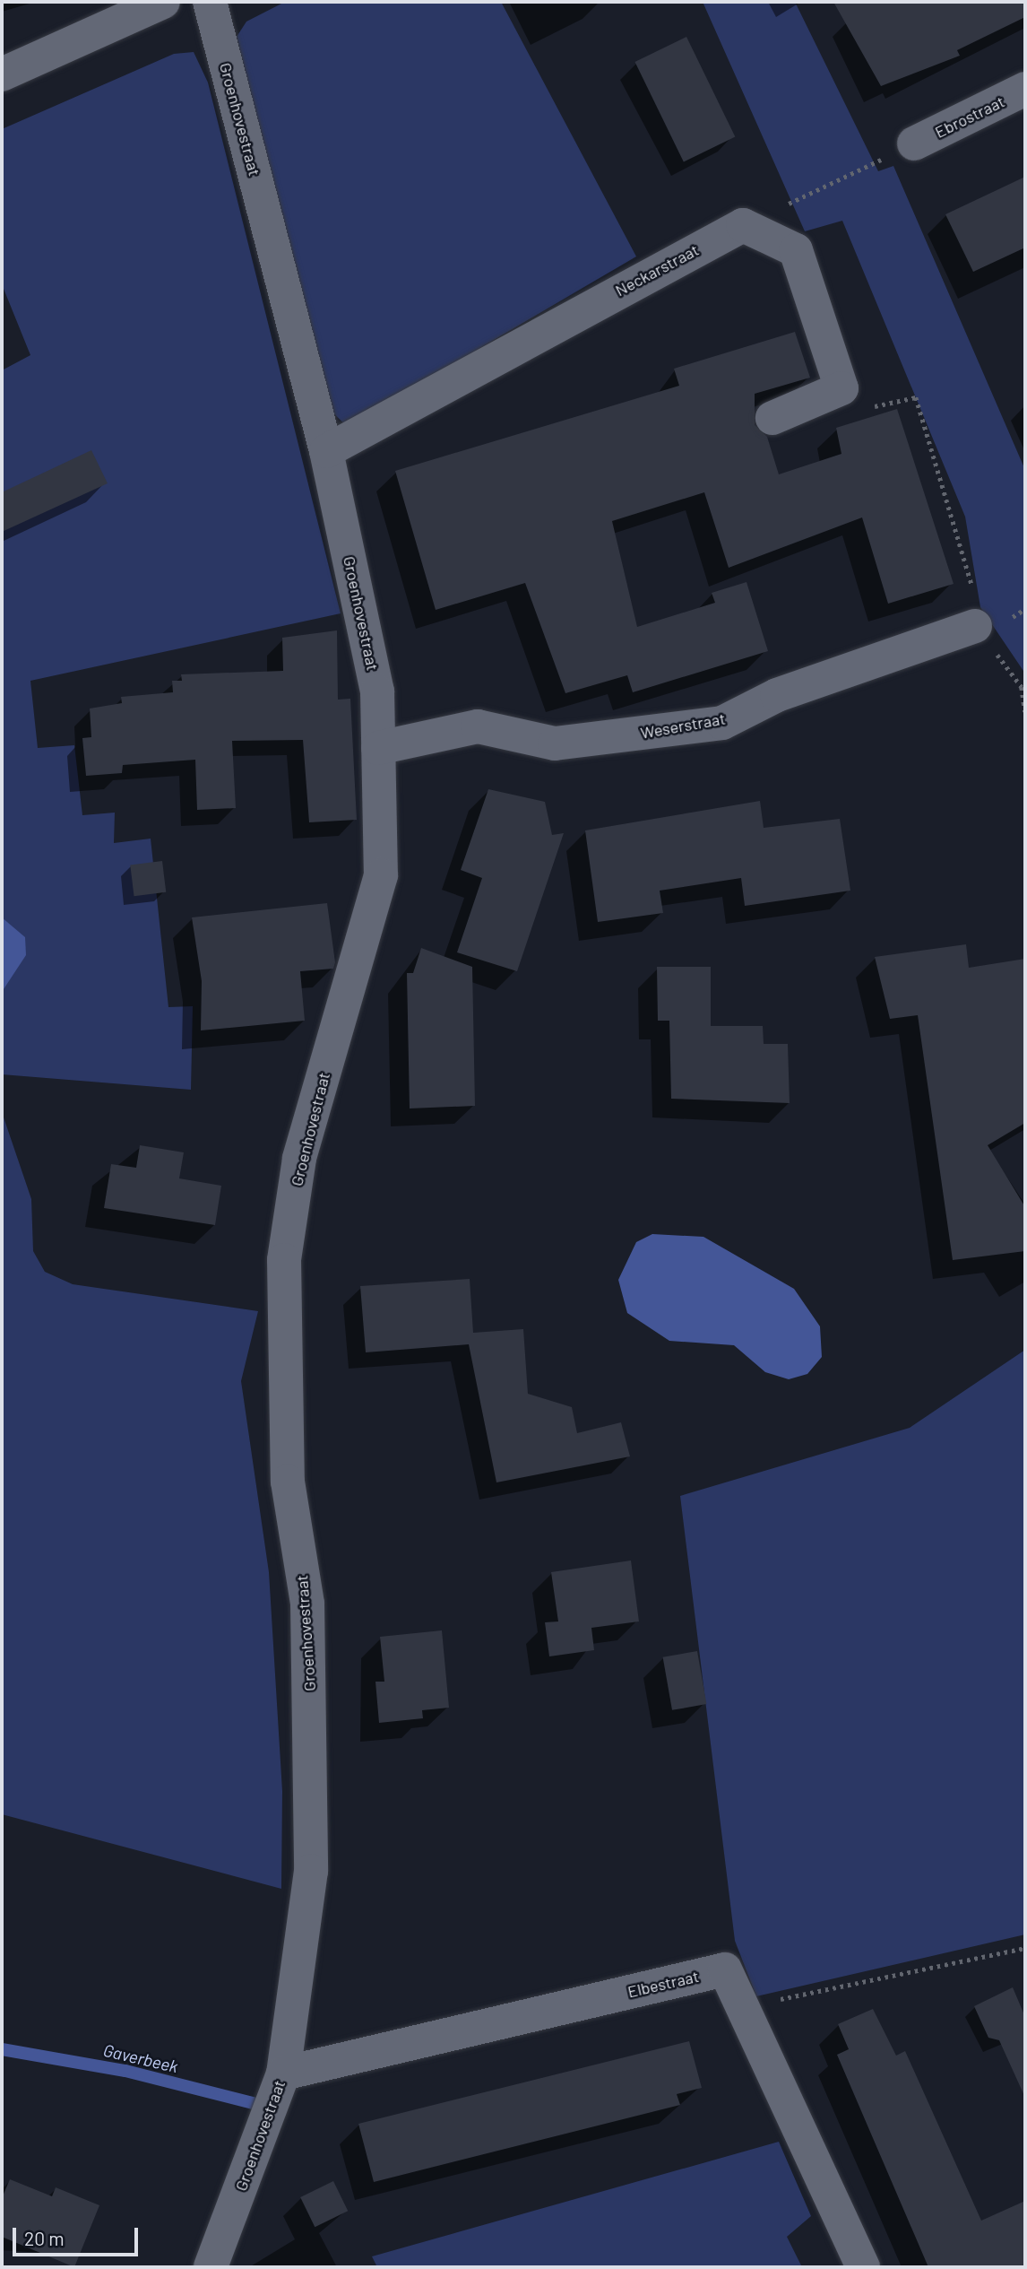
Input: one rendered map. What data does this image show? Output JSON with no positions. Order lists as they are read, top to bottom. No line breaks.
{"streets":{"street":["Ebrostraat","Groenhovestraat","Neckarstraat","Weserstraat","Elbestraat"]},"crossings":[["Groenhovestraat","Neckarstraat"],["Groenhovestraat","Weserstraat"],["Groenhovestraat","Elbestraat"]],"water":["Gaverbeek"],"scale_bar":"20 m"}
